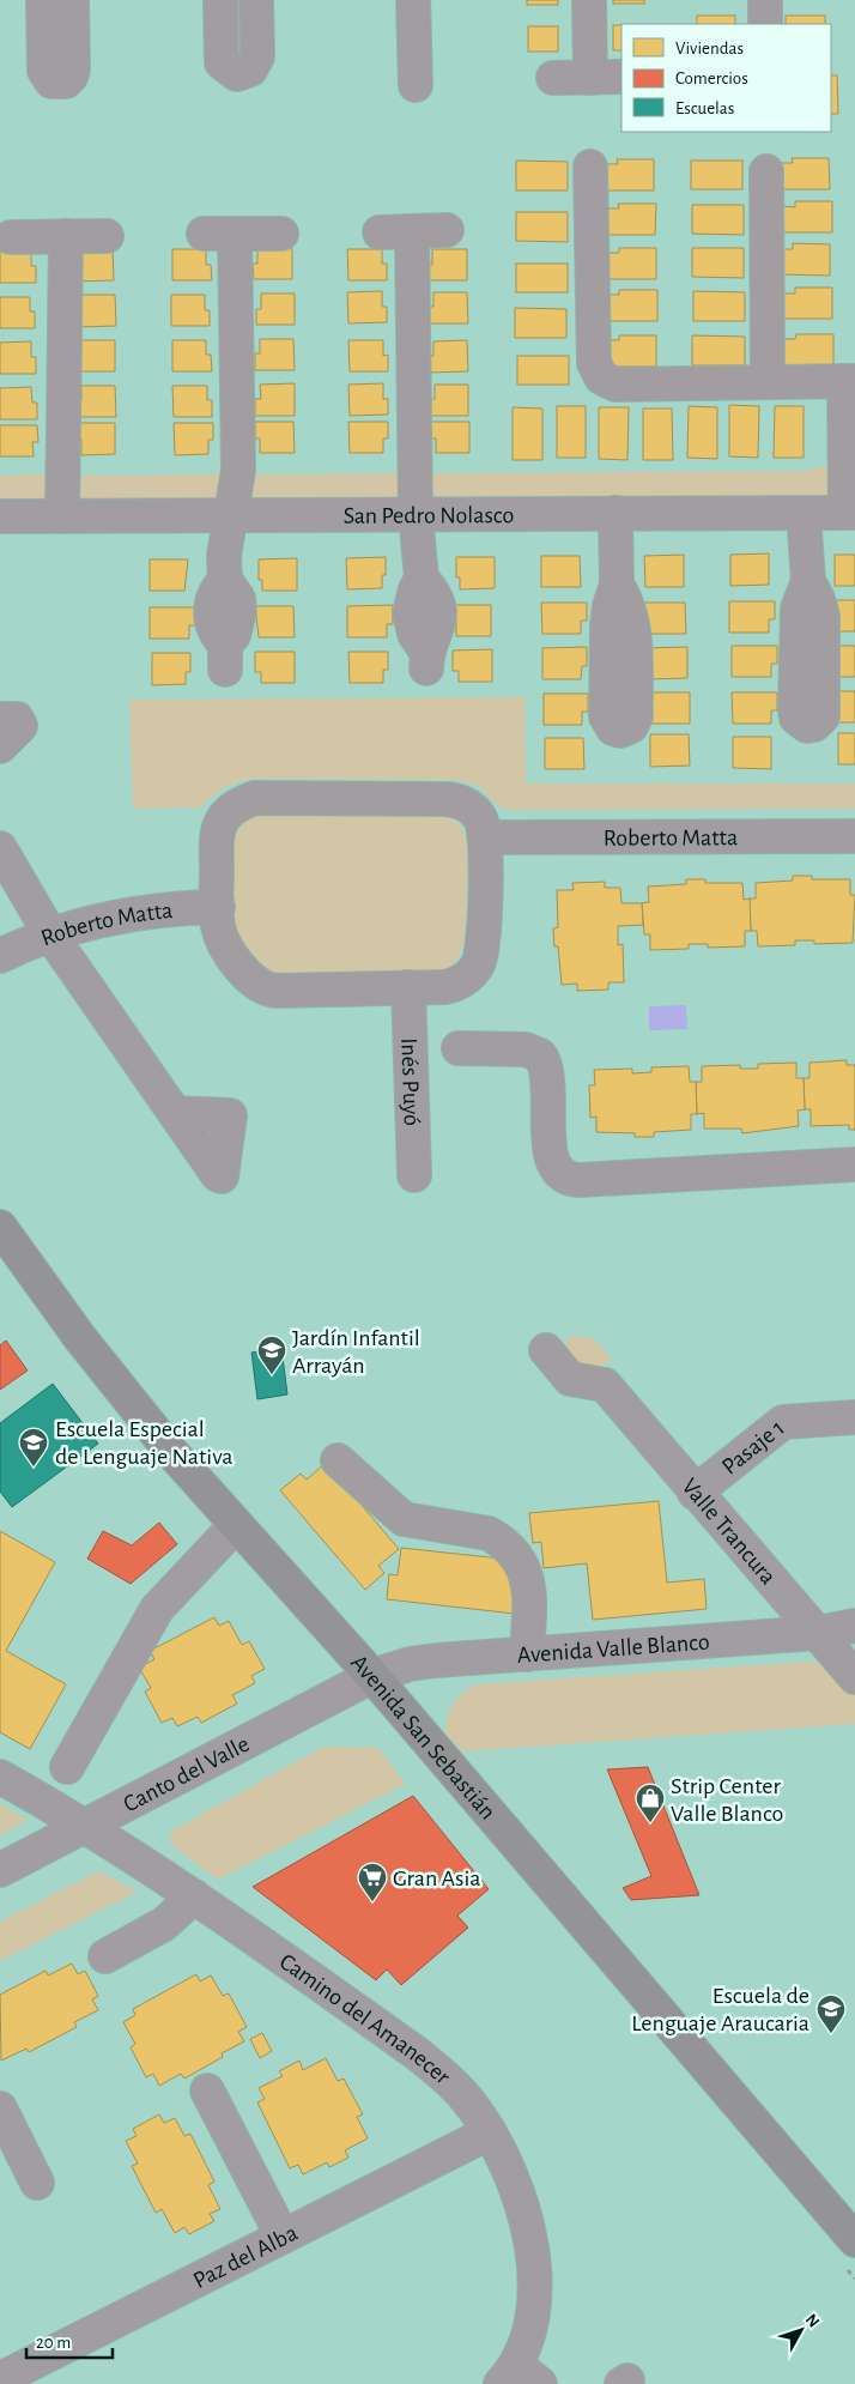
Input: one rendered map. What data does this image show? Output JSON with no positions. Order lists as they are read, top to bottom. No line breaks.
{"streets":{"main road":["Avenida San Sebastián"],"street":["San Pedro Nolasco","Roberto Matta","Inés Puyó","Pasaje 1","Valle Trancura","Avenida Valle Blanco","Canto del Valle","Camino del Amanecer","Paz del Alba"]},"crossings":[["Pasaje 1","Valle Trancura"],["Valle Trancura","Avenida Valle Blanco"],["Avenida Valle Blanco","Avenida San Sebastián"],["Avenida Valle Blanco","Canto del Valle"],["Avenida San Sebastián","Canto del Valle"],["Canto del Valle","Camino del Amanecer"],["Camino del Amanecer","Paz del Alba"]],"places":{"school or university":["Jardín Infantil Arrayán","Escuela Especial de Lenguaje Nativa","Escuela de Lenguaje Araucaria"],"shop":["Strip Center Valle Blanco"],"supermarket":["Gran Asia"]},"legend":["Viviendas","Comercios","Escuelas"],"scale_bar":"20 m","north":"top right"}
